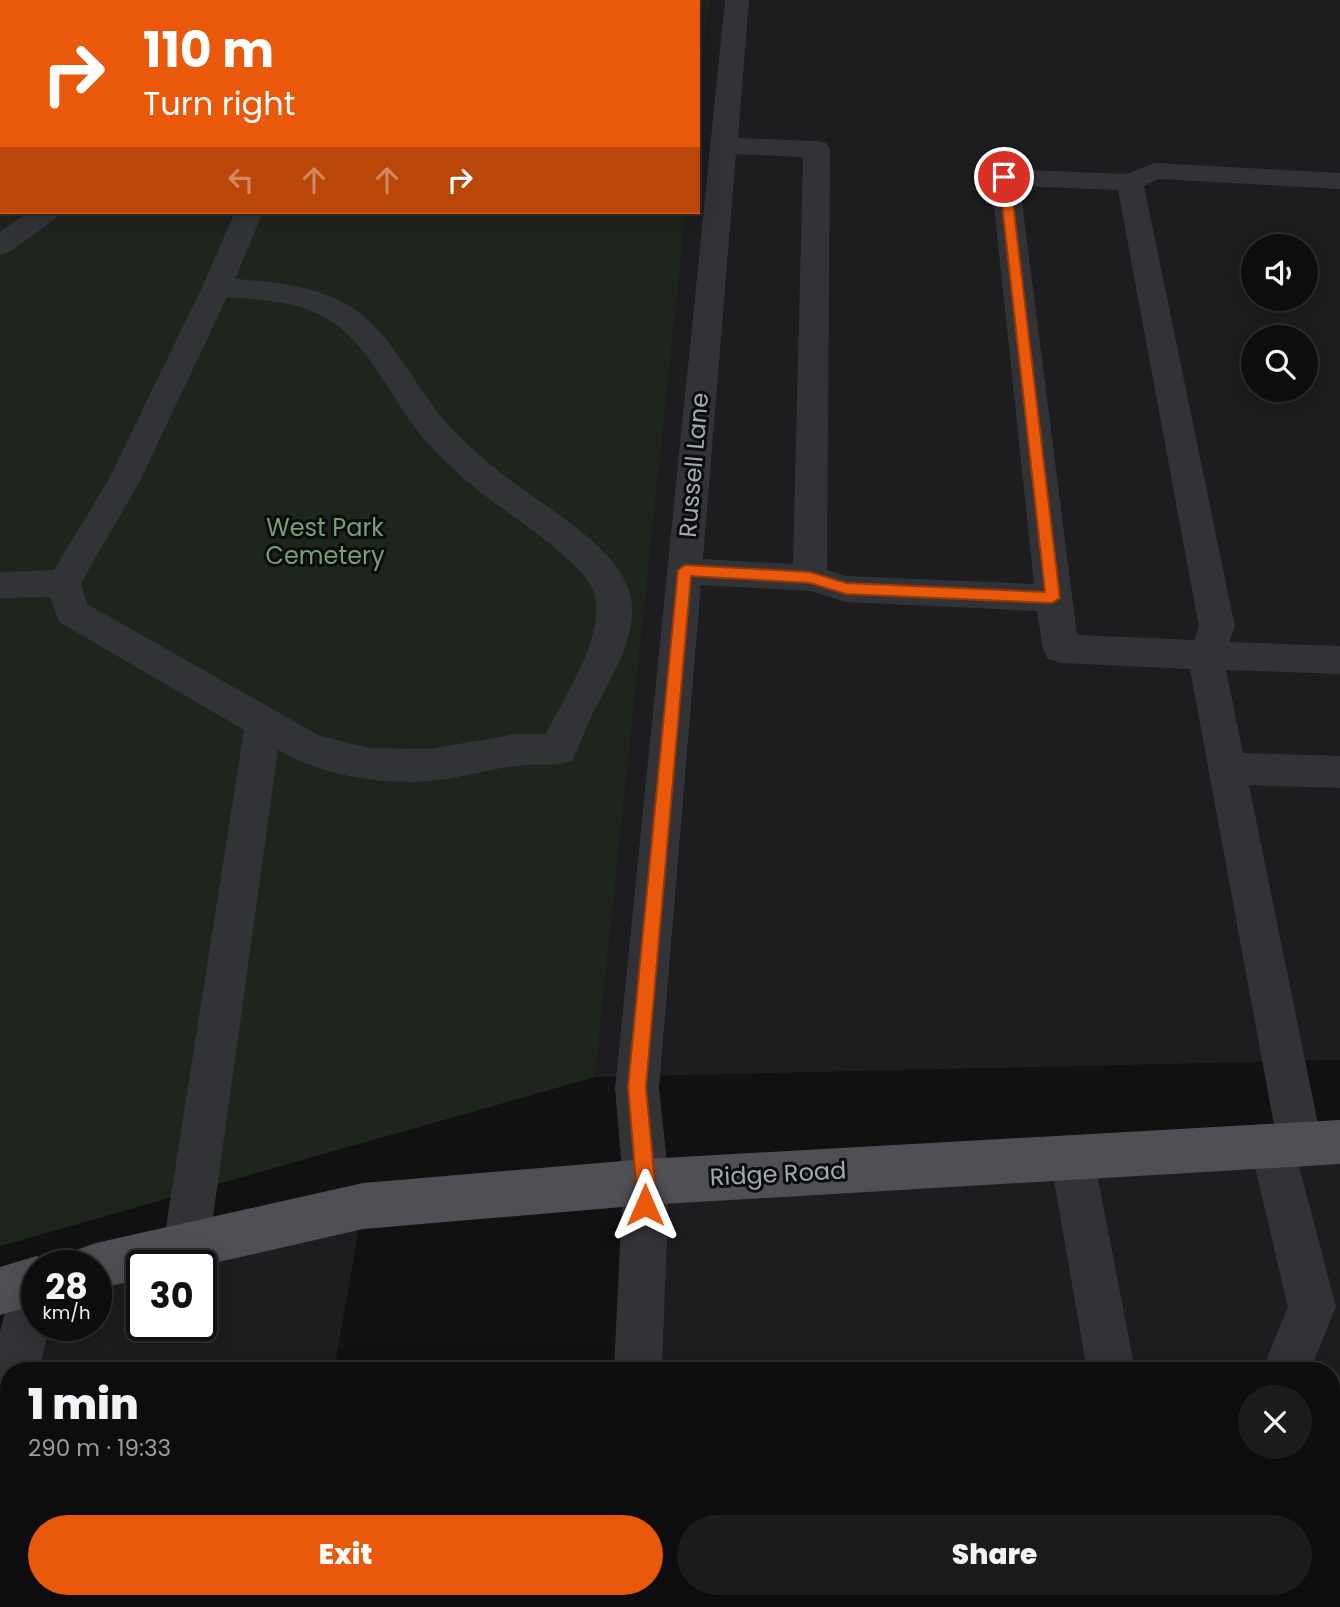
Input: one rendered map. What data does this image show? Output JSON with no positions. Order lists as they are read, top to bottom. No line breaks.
{"streets":{"main road":["Ridge Road"],"street":["Russell Lane"]},"crossings":[["Russell Lane","Ridge Road"]],"parks":["West Park Cemetery"],"page":{"turn":["110 m","Turn right"],"speed":"28 km/h","limit":"30","heading":["1 min","290 m · 19:33"],"buttons":["Exit","Share"]}}
